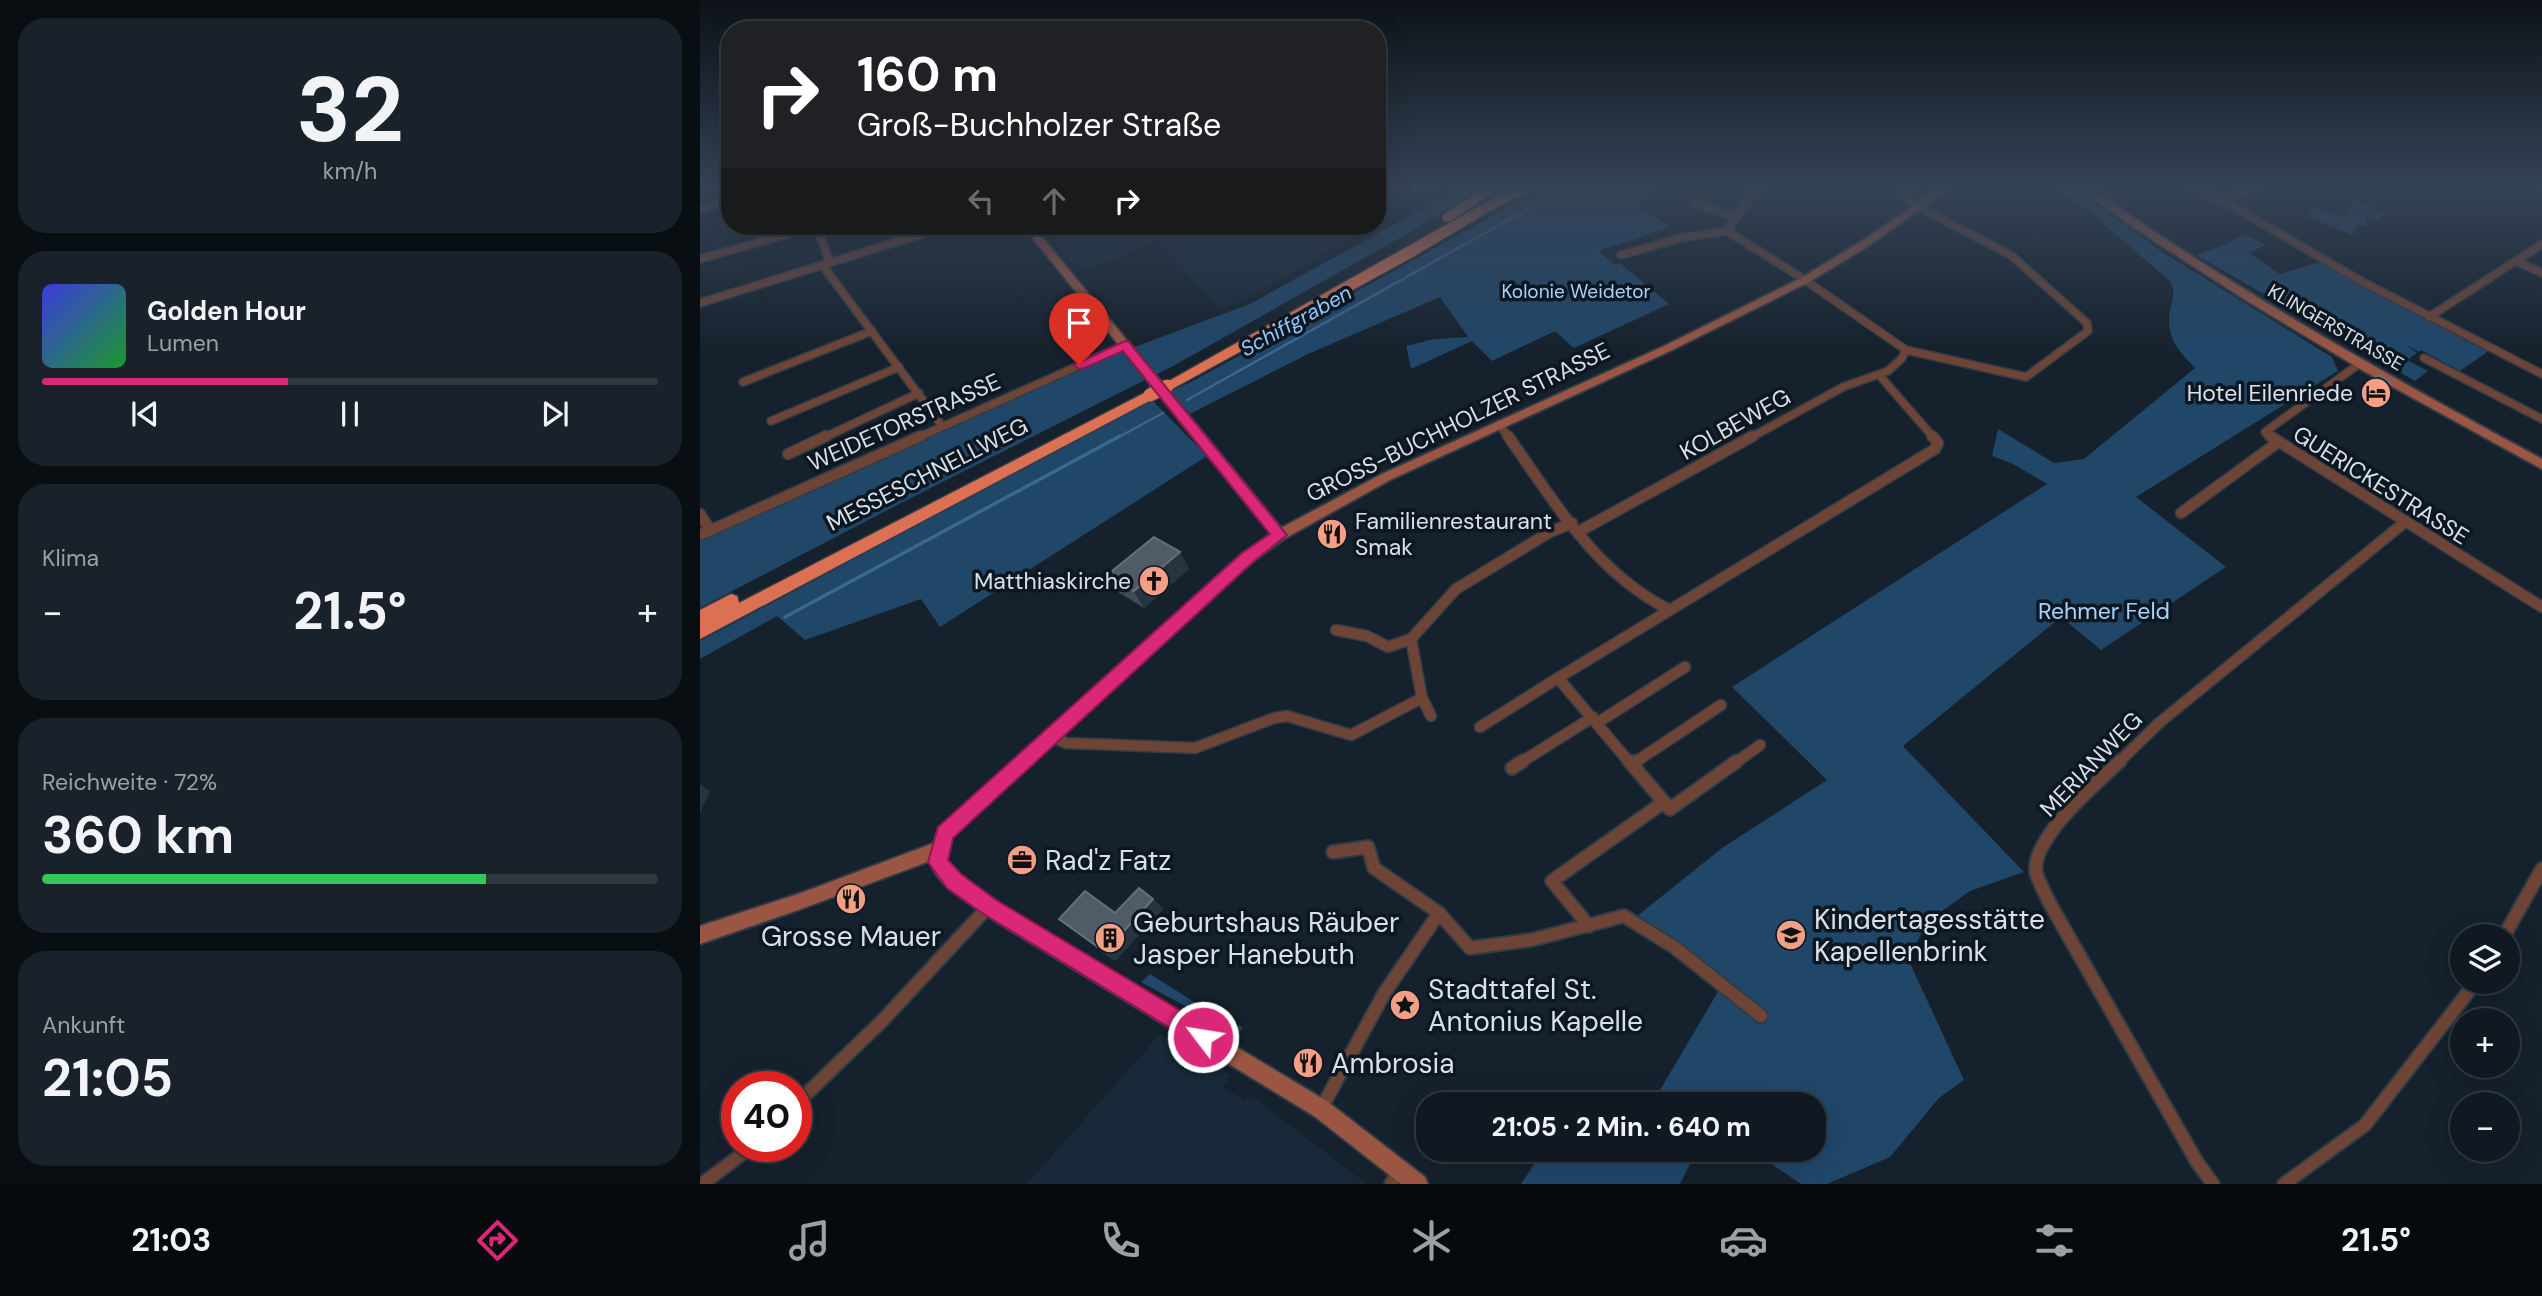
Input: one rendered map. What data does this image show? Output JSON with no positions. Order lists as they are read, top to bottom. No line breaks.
{"streets":{"highway":["MESSESCHNELLWEG"],"street":["KLINGERSTRASSE","WEIDETORSTRASSE","GROSS-BUCHHOLZER STRASSE","KOLBEWEG","GUERICKESTRASSE","MERIANWEG"]},"crossings":[["KLINGERSTRASSE","GUERICKESTRASSE"],["GUERICKESTRASSE","MERIANWEG"]],"water":["Schiffgraben"],"parks":["Kolonie Weidetor","Rehmer Feld"],"places":{"hotel":["Hotel Eilenriede"],"restaurant":["Familienrestaurant Smak","Grosse Mauer","Ambrosia"],"church":["Matthiaskirche"],"office":["Rad'z Fatz"],"school or university":["Kindertagesstätte Kapellenbrink"],"building":["Geburtshaus Räuber Jasper Hanebuth"],"place":["Stadttafel St. Antonius Kapelle"]},"page":{"tile":[["32","km/h"],"Klima",["Reichweite · 72%","360 km"],["Ankunft","21:05"]],"turn":["160 m","Groß-Buchholzer Straße"],"song":["Golden Hour","Lumen"],"heat":["−","21.5°","+"],"map_buttons":["+","−"],"limit":"40","trip":"21:05 · 2 Min. · 640 m","tabs":["21:03","21.5°"]}}
